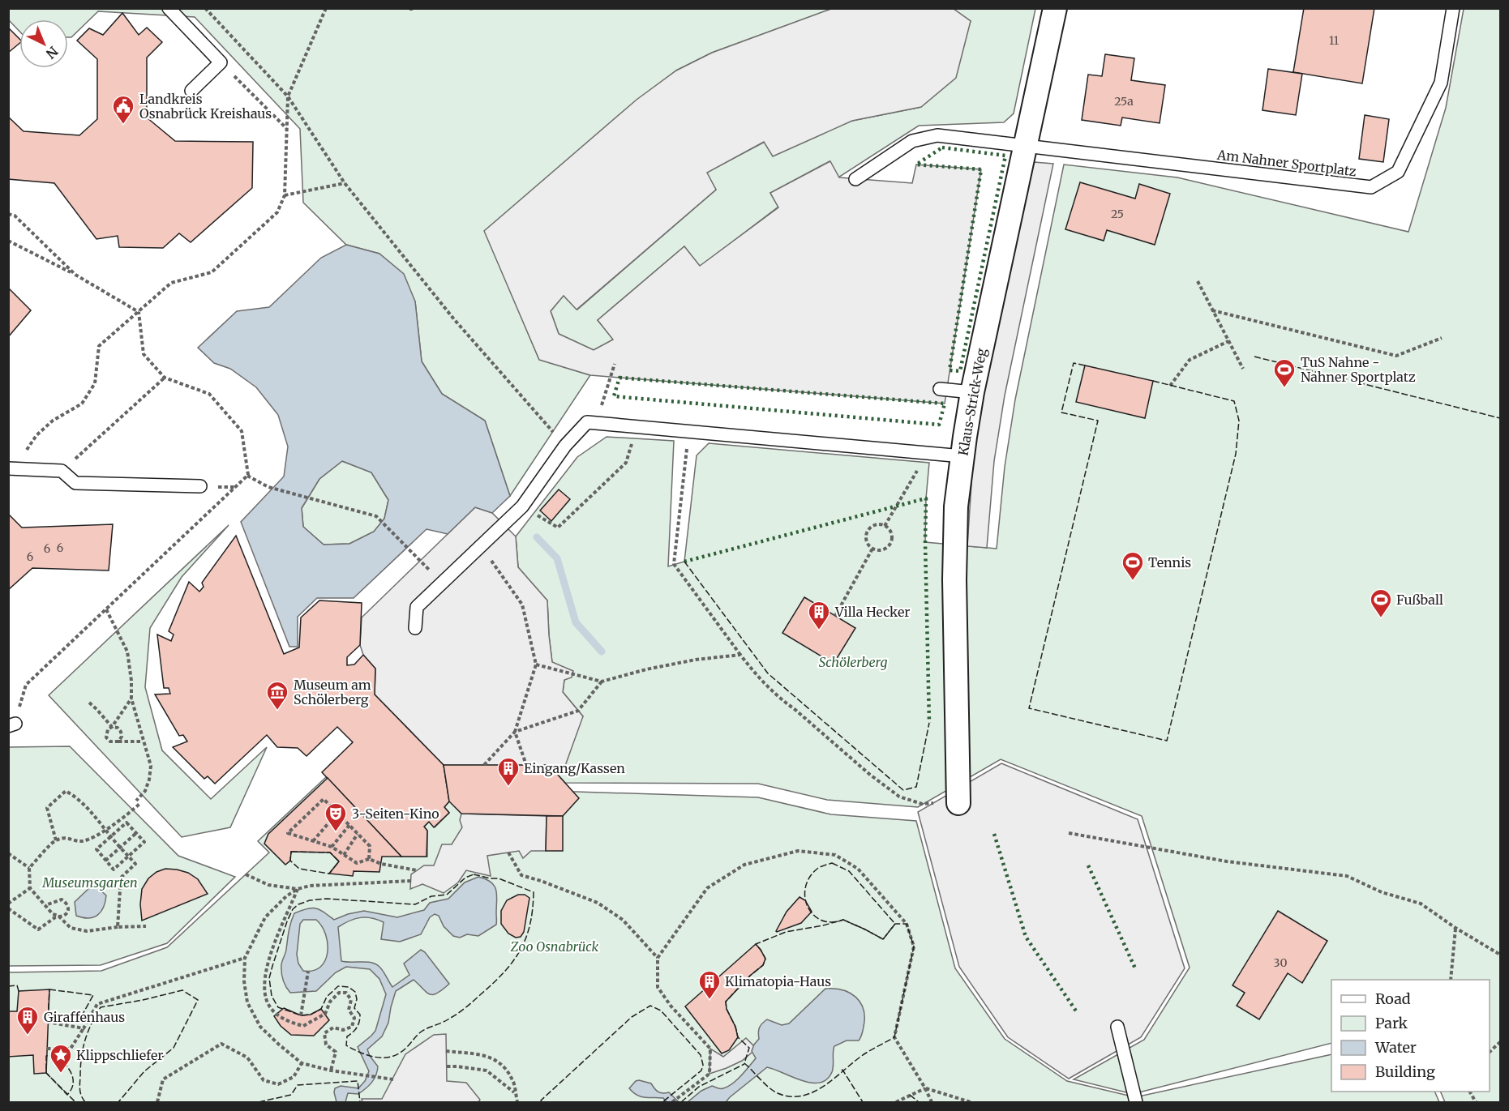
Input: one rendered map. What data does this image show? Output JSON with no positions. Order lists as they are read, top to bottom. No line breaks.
{"streets":{"street":["Klaus-Strick-Weg"],"lane":["Am Nahner Sportplatz"]},"crossings":[["Am Nahner Sportplatz","Klaus-Strick-Weg"]],"parks":["Schölerberg","Museumsgarten","Zoo Osnabrück"],"places":{"public building":["Landkreis Osnabrück Kreishaus"],"sports":["TuS Nahne - Nahner Sportplatz","Tennis","Fußball"],"building":["Villa Hecker","Eingang/Kassen","Klimatopia-Haus","Giraffenhaus"],"museum":["Museum am Schölerberg"],"theatre":["3-Seiten-Kino"],"place":["Klippschliefer"]},"house_numbers":["11","25a","25","6","6","6","30"],"legend":["Road","Park","Water","Building"],"north":"bottom right"}
